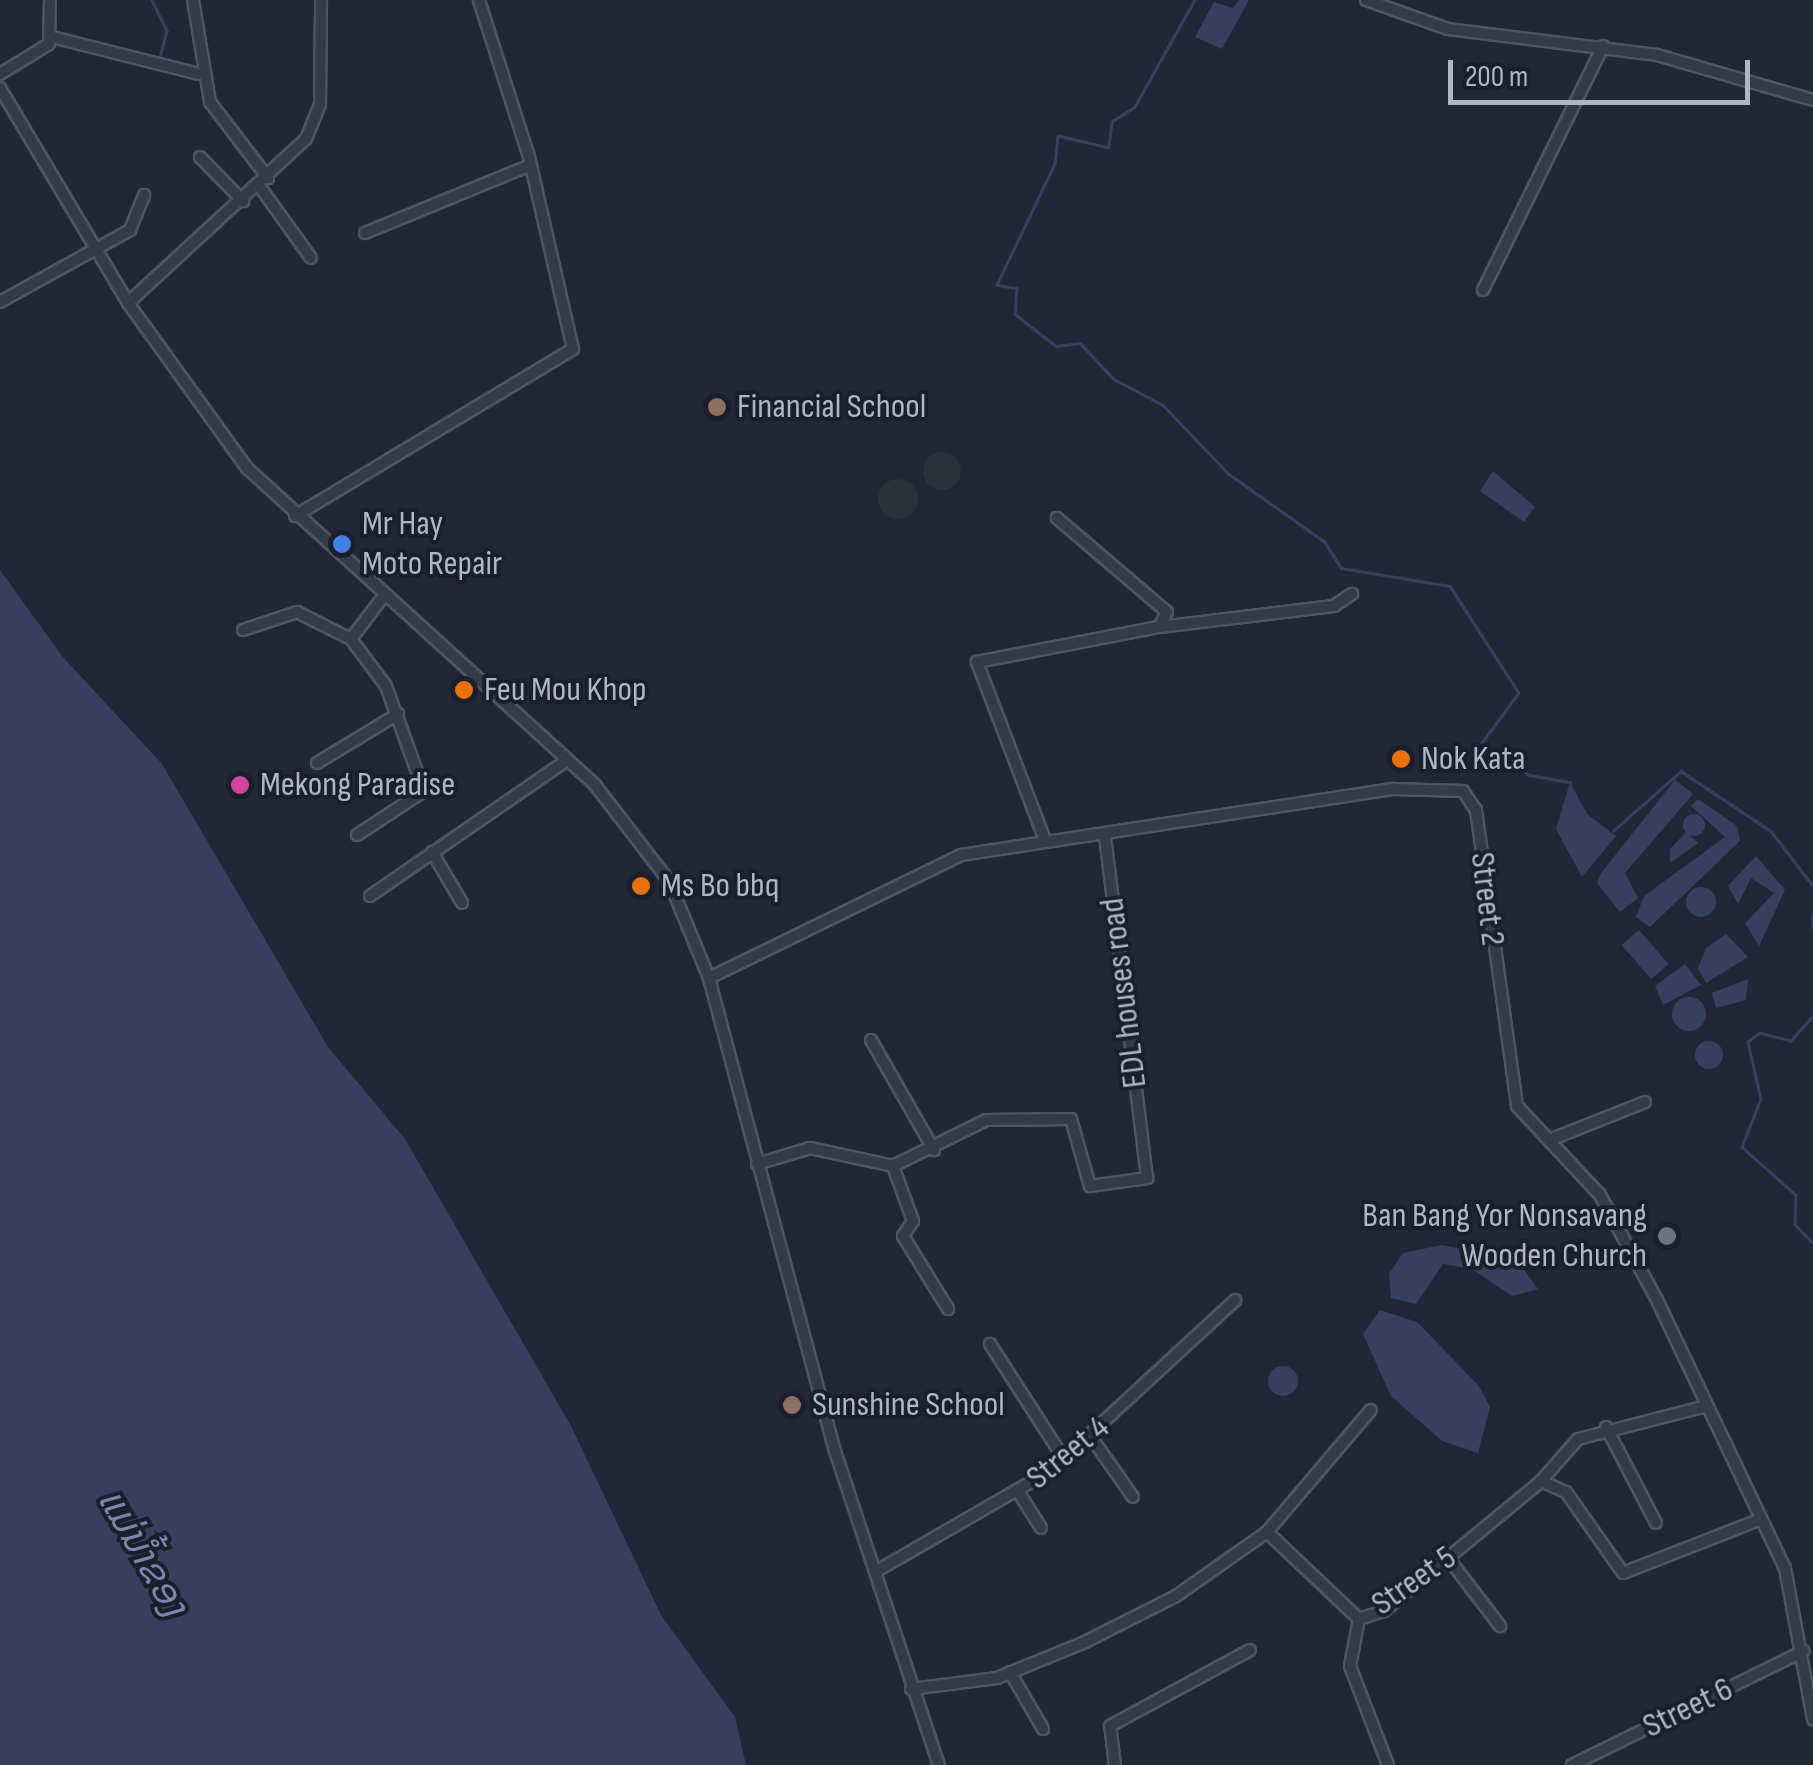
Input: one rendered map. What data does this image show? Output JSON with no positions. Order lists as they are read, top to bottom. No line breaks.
{"streets":{"street":["Street 2","EDL houses road","Street 4","Street 5","Street 6"]},"crossings":[["Street 2","EDL houses road"],["Street 2","Street 5"],["Street 2","Street 6"]],"water":["ແມ່ນ້ຳຂອງ"],"places":["Financial School","Mr Hay Moto Repair","Feu Mou Khop","Nok Kata","Mekong Paradise","Ms Bo bbq","Ban Bang Yor Nonsavang Wooden Church","Sunshine School"],"scale_bar":"200 m"}
